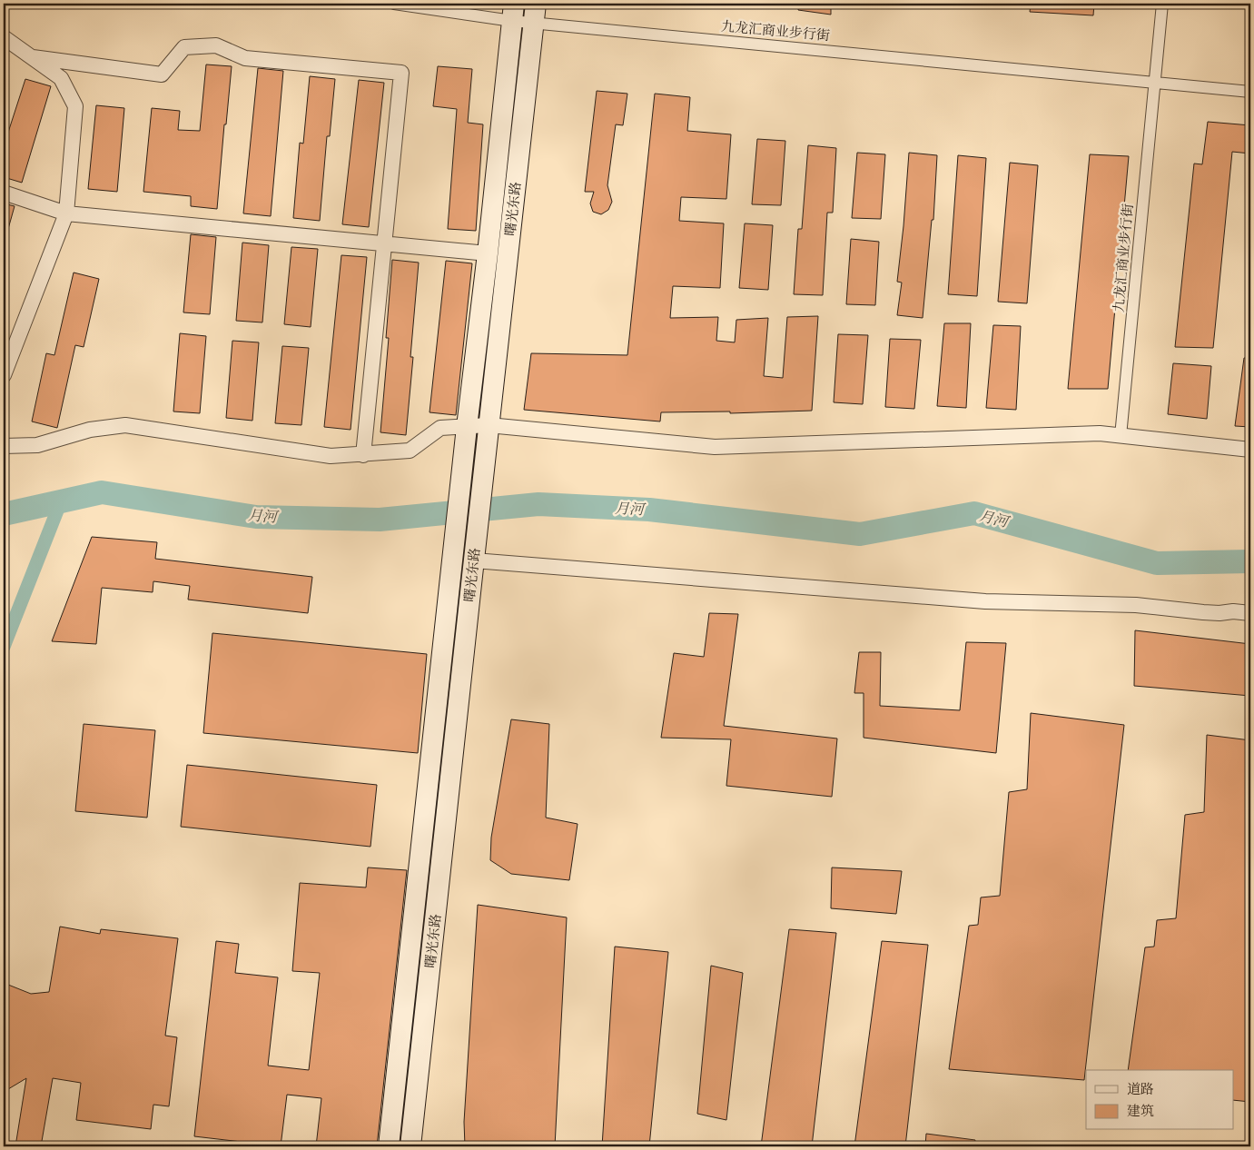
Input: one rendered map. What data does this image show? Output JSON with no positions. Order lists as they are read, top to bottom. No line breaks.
{"streets":{"main road":["曙光东路"],"street":["九龙汇商业步行街"]},"crossings":[["九龙汇商业步行街","曙光东路"]],"water":["月河"],"legend":["道路","建筑"]}
